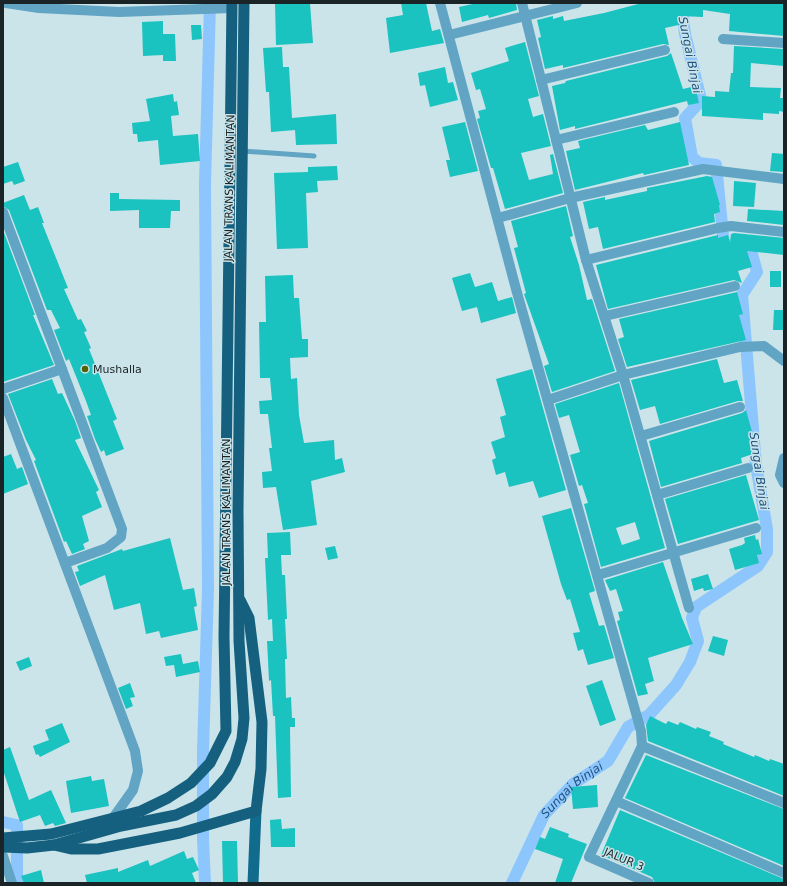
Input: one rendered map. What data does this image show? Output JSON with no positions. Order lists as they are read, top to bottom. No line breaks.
{"streets":{"highway":["JALAN TRANS KALIMANTAN"],"street":["JALUR 3"]},"water":["Sungai Binjai"],"places":["Mushalla"]}
